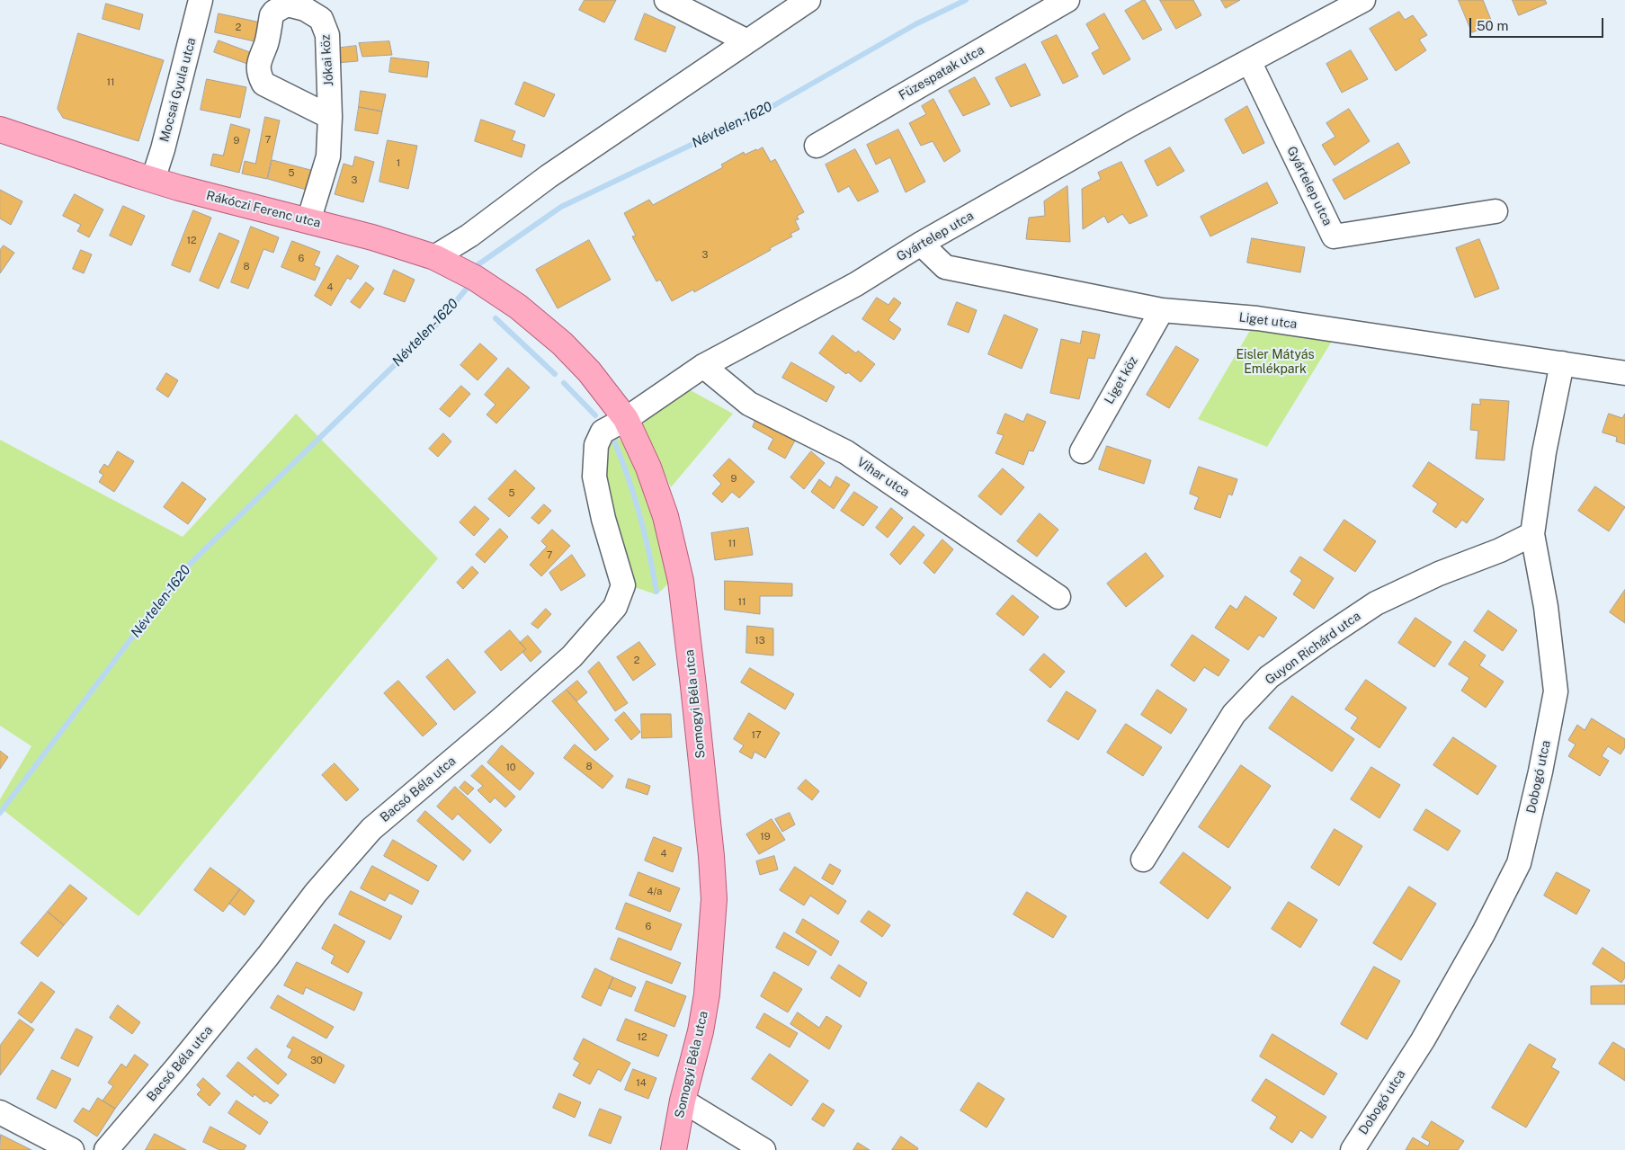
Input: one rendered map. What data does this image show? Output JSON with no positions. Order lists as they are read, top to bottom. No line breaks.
{"streets":{"main road":["Rákóczi Ferenc utca","Somogyi Béla utca"],"street":["Jókai köz","Füzespatak utca","Mocsai Gyula utca","Gyártelep utca","Liget utca","Liget köz","Vihar utca","Guyon Richárd utca","Dobogó utca","Bacsó Béla utca"]},"crossings":[["Jókai köz","Rákóczi Ferenc utca"],["Mocsai Gyula utca","Rákóczi Ferenc utca"],["Gyártelep utca","Liget utca"],["Gyártelep utca","Vihar utca"],["Gyártelep utca","Somogyi Béla utca"],["Gyártelep utca","Bacsó Béla utca"],["Rákóczi Ferenc utca","Somogyi Béla utca"],["Liget utca","Liget köz"],["Liget utca","Dobogó utca"],["Guyon Richárd utca","Dobogó utca"],["Somogyi Béla utca","Bacsó Béla utca"]],"water":["Névtelen-1620"],"parks":["Eisler Mátyás Emlékpark"],"house_numbers":["2","11","7","9","1","5","3","12","3","6","8","4","9","5","11","7","11","13","2","17","8","10","19","4","4/a","6","12","30","14"],"scale_bar":"50 m"}
